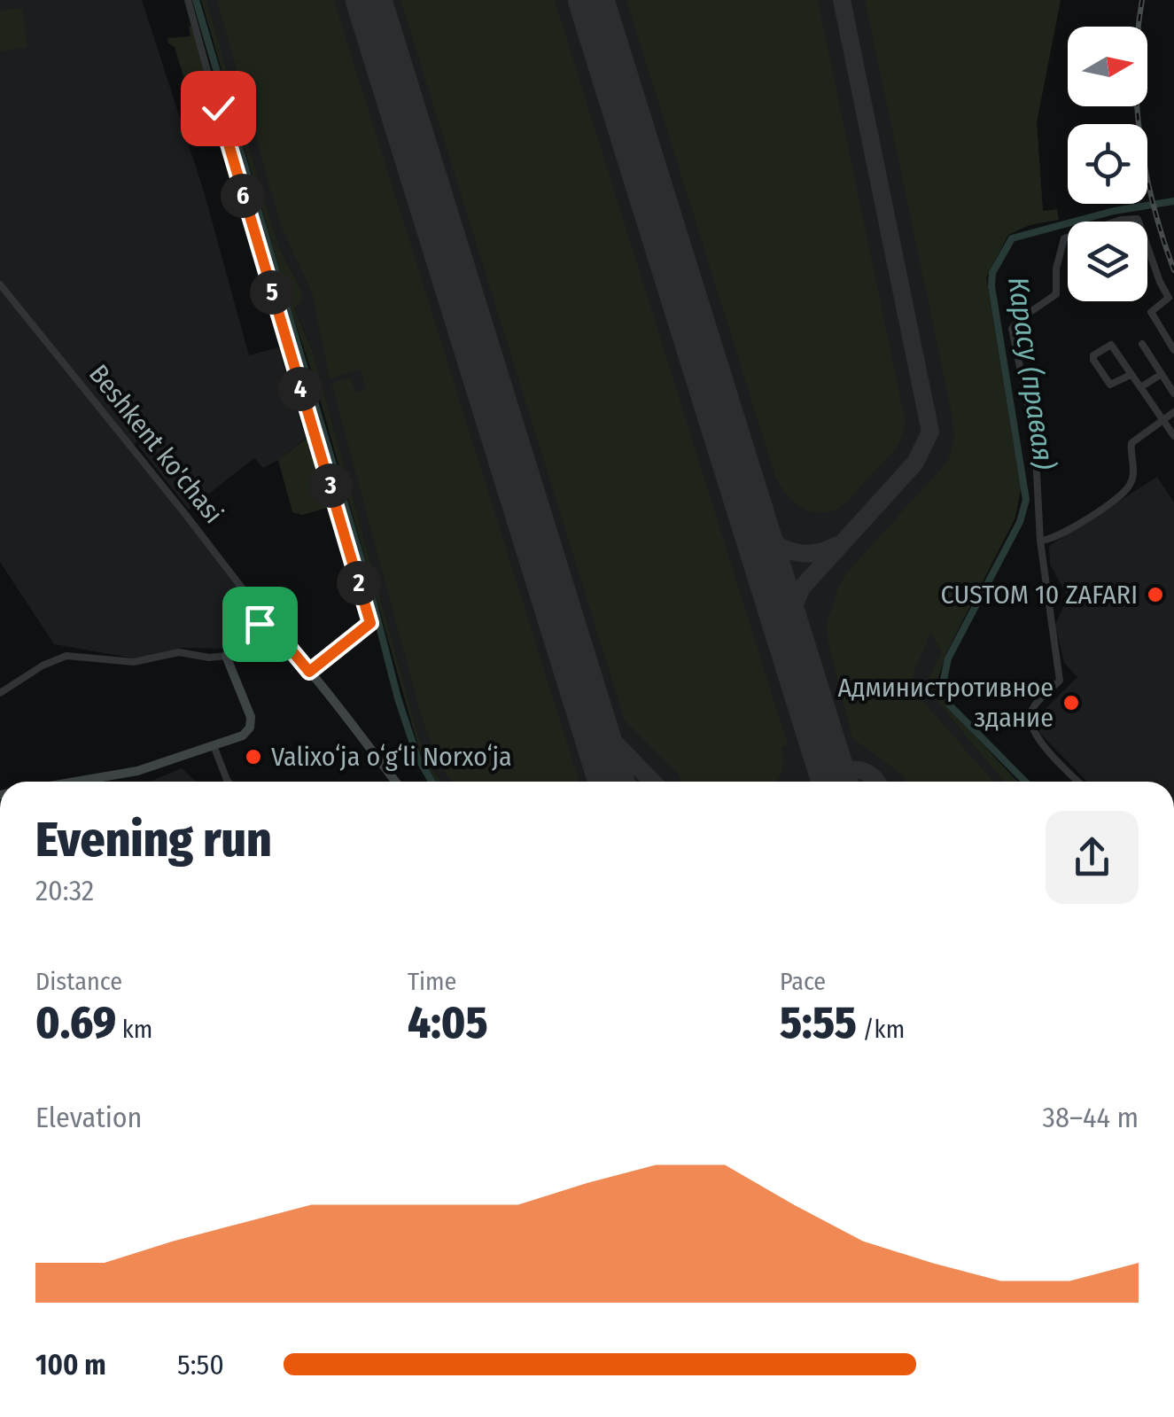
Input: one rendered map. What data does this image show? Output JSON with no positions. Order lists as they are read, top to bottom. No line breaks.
{"streets":{"street":["Beshkent ko'chasi"]},"water":["Карасу (правая)"],"places":["CUSTOM 10 ZAFARI","Администротивное здание","Valixoʻja oʻgʻli Norxoʻja"],"north":"right","page":{"pins":["6","5","4","3","2"],"heading":["Evening run","20:32"],"stats":[["Distance","0.69 km"],["Time","4:05"],["Pace","5:55 /km"]],"chart":["Elevation","38–44 m"],"list":[{"name":"100 m","note":"5:50"}]}}
